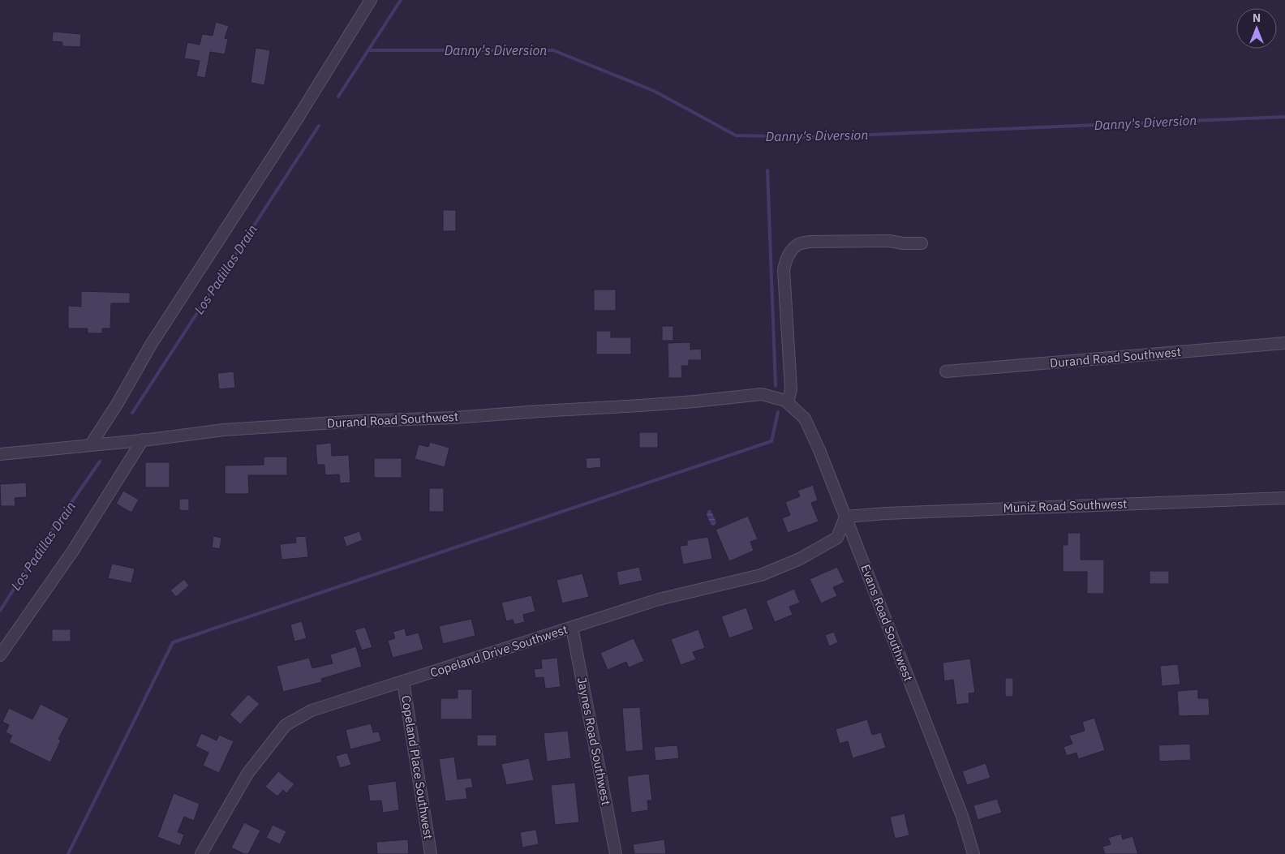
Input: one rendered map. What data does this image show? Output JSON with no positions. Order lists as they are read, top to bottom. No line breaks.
{"streets":{"street":["Durand Road Southwest","Muniz Road Southwest","Evans Road Southwest","Copeland Drive Southwest","Jaynes Road Southwest","Copeland Place Southwest"]},"crossings":[["Durand Road Southwest","Evans Road Southwest"],["Muniz Road Southwest","Evans Road Southwest"],["Muniz Road Southwest","Copeland Drive Southwest"],["Evans Road Southwest","Copeland Drive Southwest"],["Copeland Drive Southwest","Jaynes Road Southwest"],["Copeland Drive Southwest","Copeland Place Southwest"]],"water":["Danny's Diversion","Los Padillas Drain"],"north":"top"}
